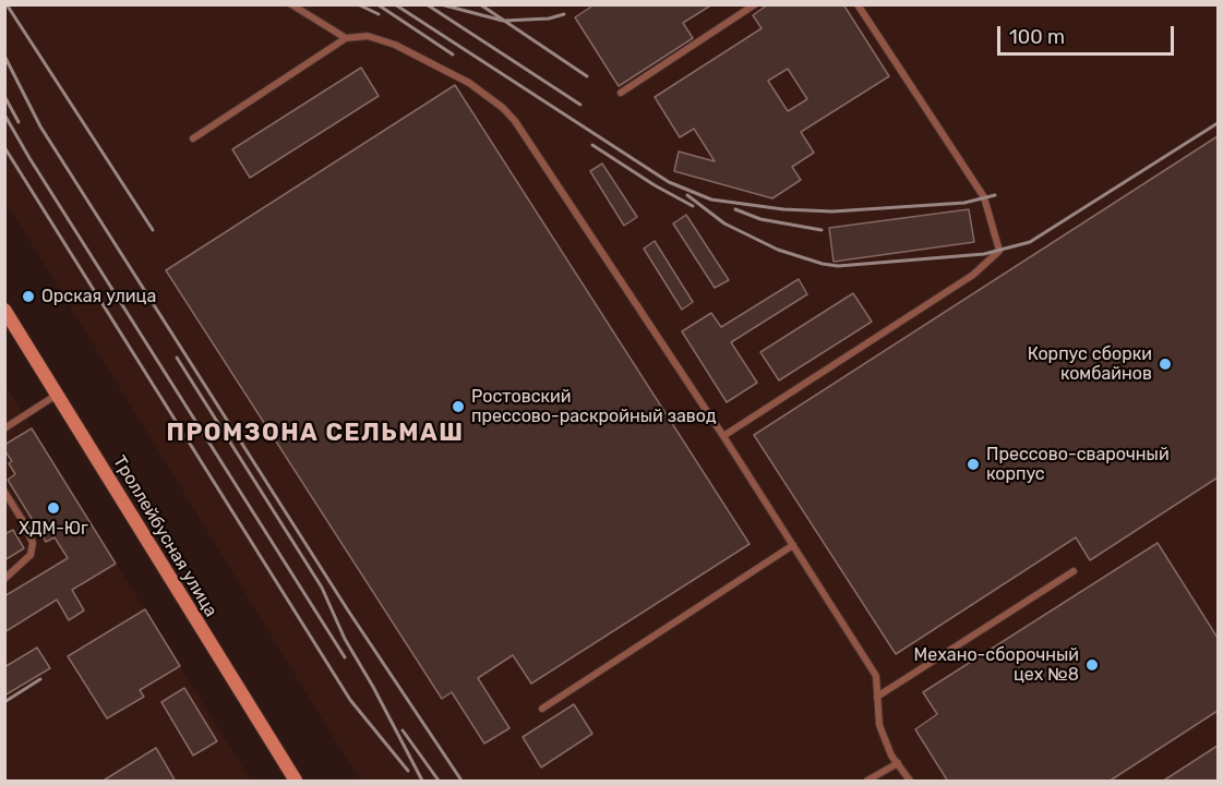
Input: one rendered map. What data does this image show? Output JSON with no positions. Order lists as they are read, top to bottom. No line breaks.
{"streets":{"main road":["Троллейбусная улица"]},"districts":["ПРОМЗОНА СЕЛЬМАШ"],"places":["Орская улица","Корпус сборки комбайнов","Ростовский прессово-раскройный завод","Прессово-сварочный корпус","ХДМ-Юг","Механо-сборочный цех №8"],"scale_bar":"100 m"}
